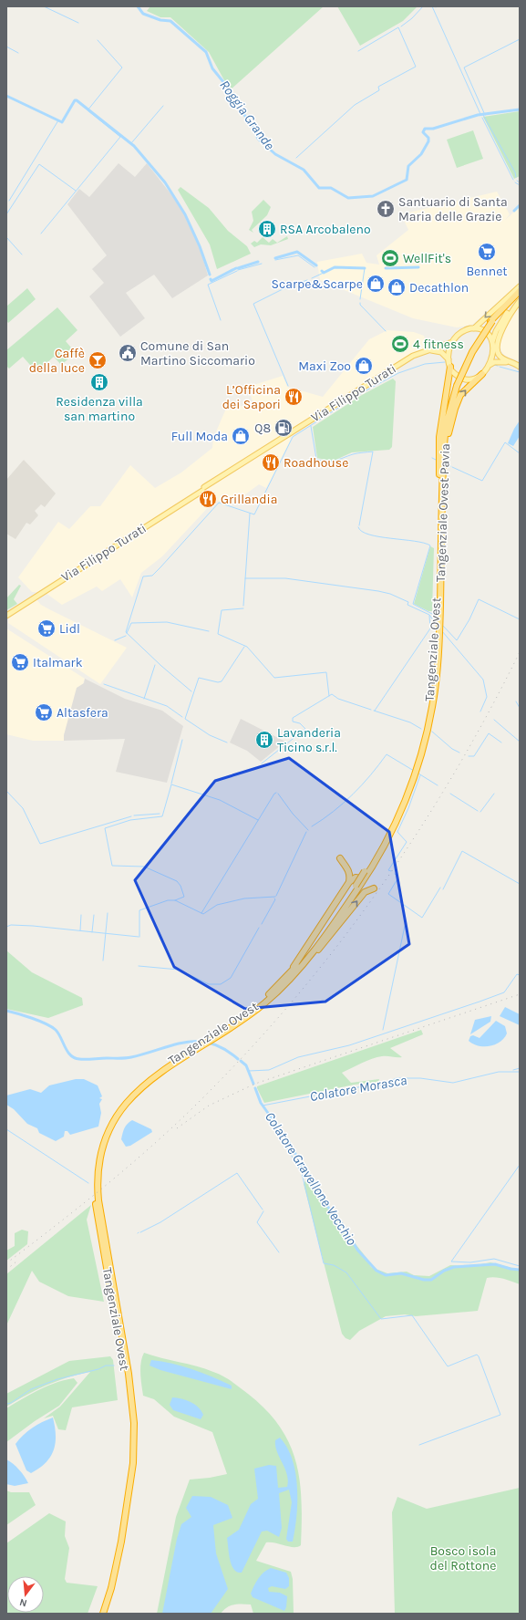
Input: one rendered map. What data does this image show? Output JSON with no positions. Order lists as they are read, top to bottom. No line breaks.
{"streets":{"highway":["Tangenziale Ovest Pavia","Tangenziale Ovest"],"main road":["Via Filippo Turati"]},"crossings":[["Tangenziale Ovest Pavia","Tangenziale Ovest"]],"water":["Roggia Grande","Colatore Morasca","Colatore Gravellone Vecchio"],"parks":["Bosco isola del Rottone"],"places":{"church":["Santuario di Santa Maria delle Grazie"],"building":["RSA Arcobaleno","Residenza villa san martino","Lavanderia Ticino s.r.l."],"supermarket":["Bennet","Lidl","Italmark","Altasfera"],"sports":["WellFit's","4 fitness"],"shop":["Scarpe&Scarpe","Decathlon","Maxi Zoo","Full Moda"],"public building":["Comune di San Martino Siccomario"],"bar":["Caffè della luce"],"restaurant":["L’Officina dei Sapori","Roadhouse","Grillandia"],"fuel station":["Q8"]},"north":"bottom"}
